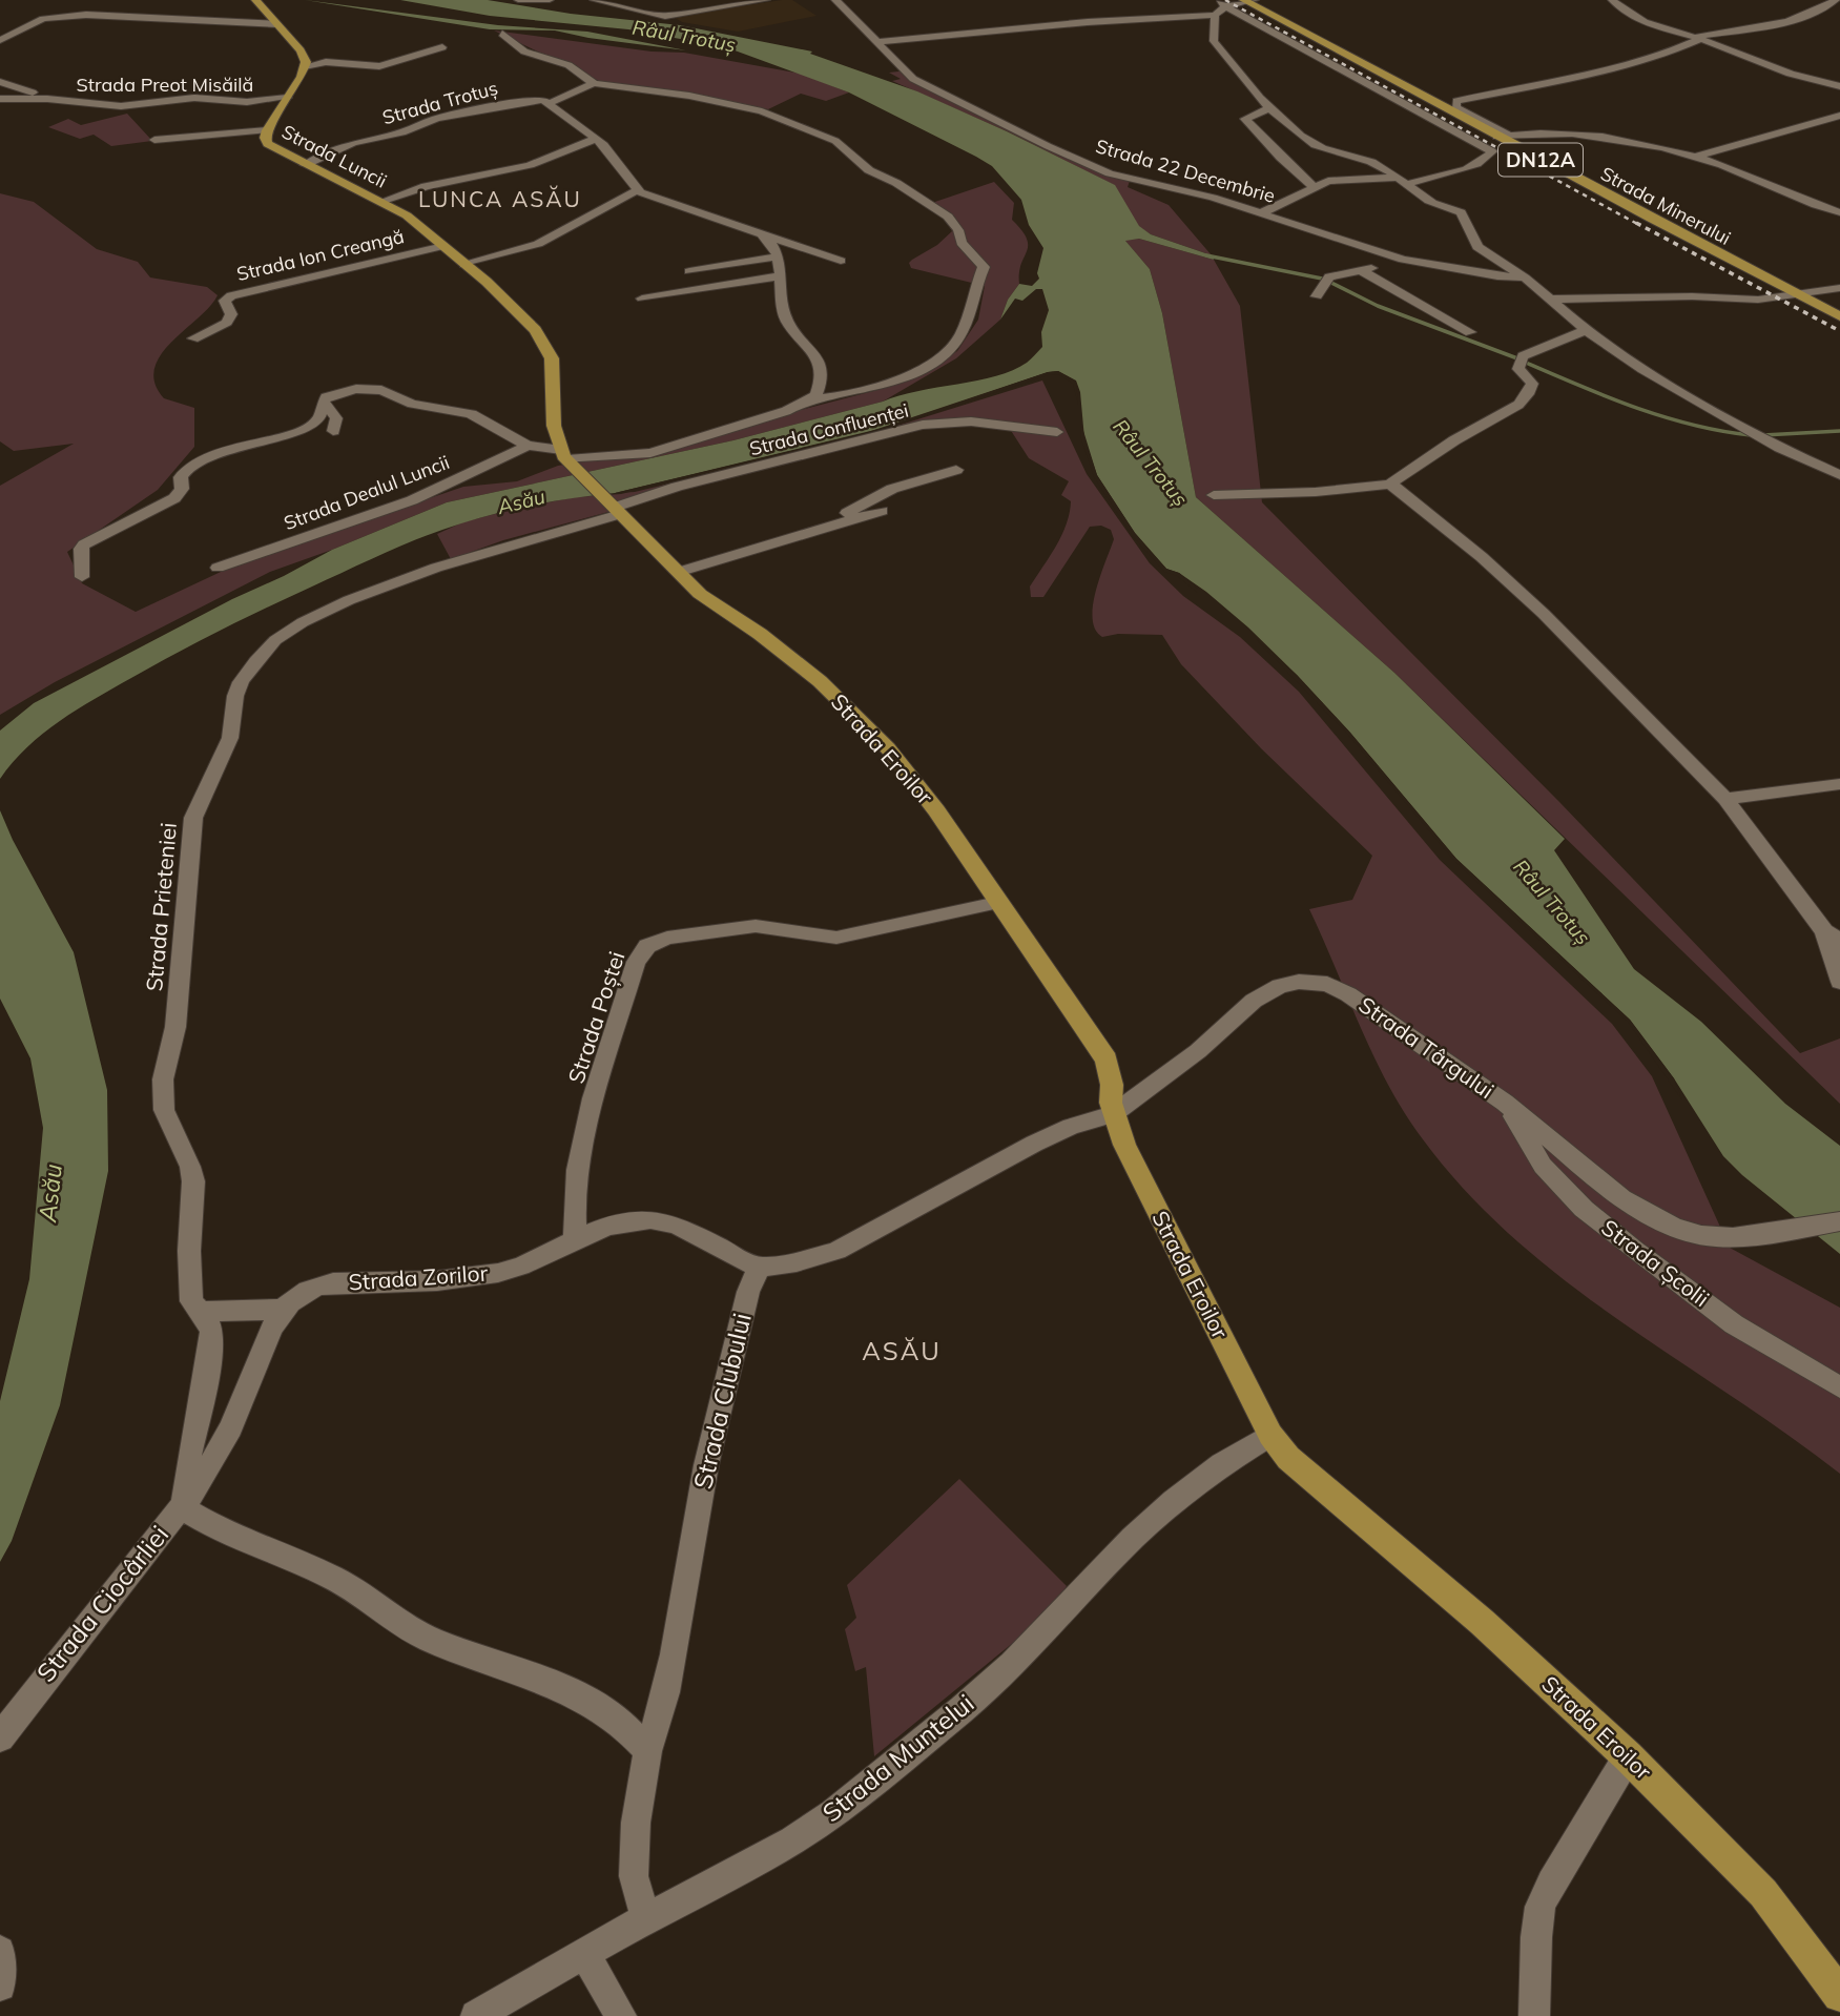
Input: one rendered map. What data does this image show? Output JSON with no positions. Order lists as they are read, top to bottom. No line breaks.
{"streets":{"main road":["Strada Luncii","DN12A","Strada Minerului","Strada Eroilor"],"street":["Strada Preot Misăilă","Strada Trotuș","Strada 22 Decembrie","Strada Ion Creangă","Strada Confluenței","Strada Dealul Luncii","Strada Prieteniei","Strada Poștei","Strada Târgului","Strada Școlii","Strada Zorilor","Strada Clubului","Strada Ciocârliei","Strada Muntelui"]},"crossings":[["Strada Preot Misăilă","Strada Luncii"],["Strada Trotuș","Strada Luncii"],["Strada Luncii","Strada Ion Creangă"],["Strada Luncii","Strada Eroilor"],["Strada Confluenței","Strada Eroilor"],["Strada Confluenței","Strada Prieteniei"],["Strada Eroilor","Strada Prieteniei"],["Strada Eroilor","Strada Poștei"],["Strada Eroilor","Strada Târgului"],["Strada Eroilor","Strada Muntelui"],["Strada Prieteniei","Strada Ciocârliei"],["Strada Poștei","Strada Zorilor"],["Strada Târgului","Strada Școlii"],["Strada Zorilor","Strada Clubului"],["Strada Clubului","Strada Ciocârliei"],["Strada Clubului","Strada Muntelui"]],"districts":["LUNCA ASĂU","ASĂU"],"water":["Râul Trotuș","Asău"]}
